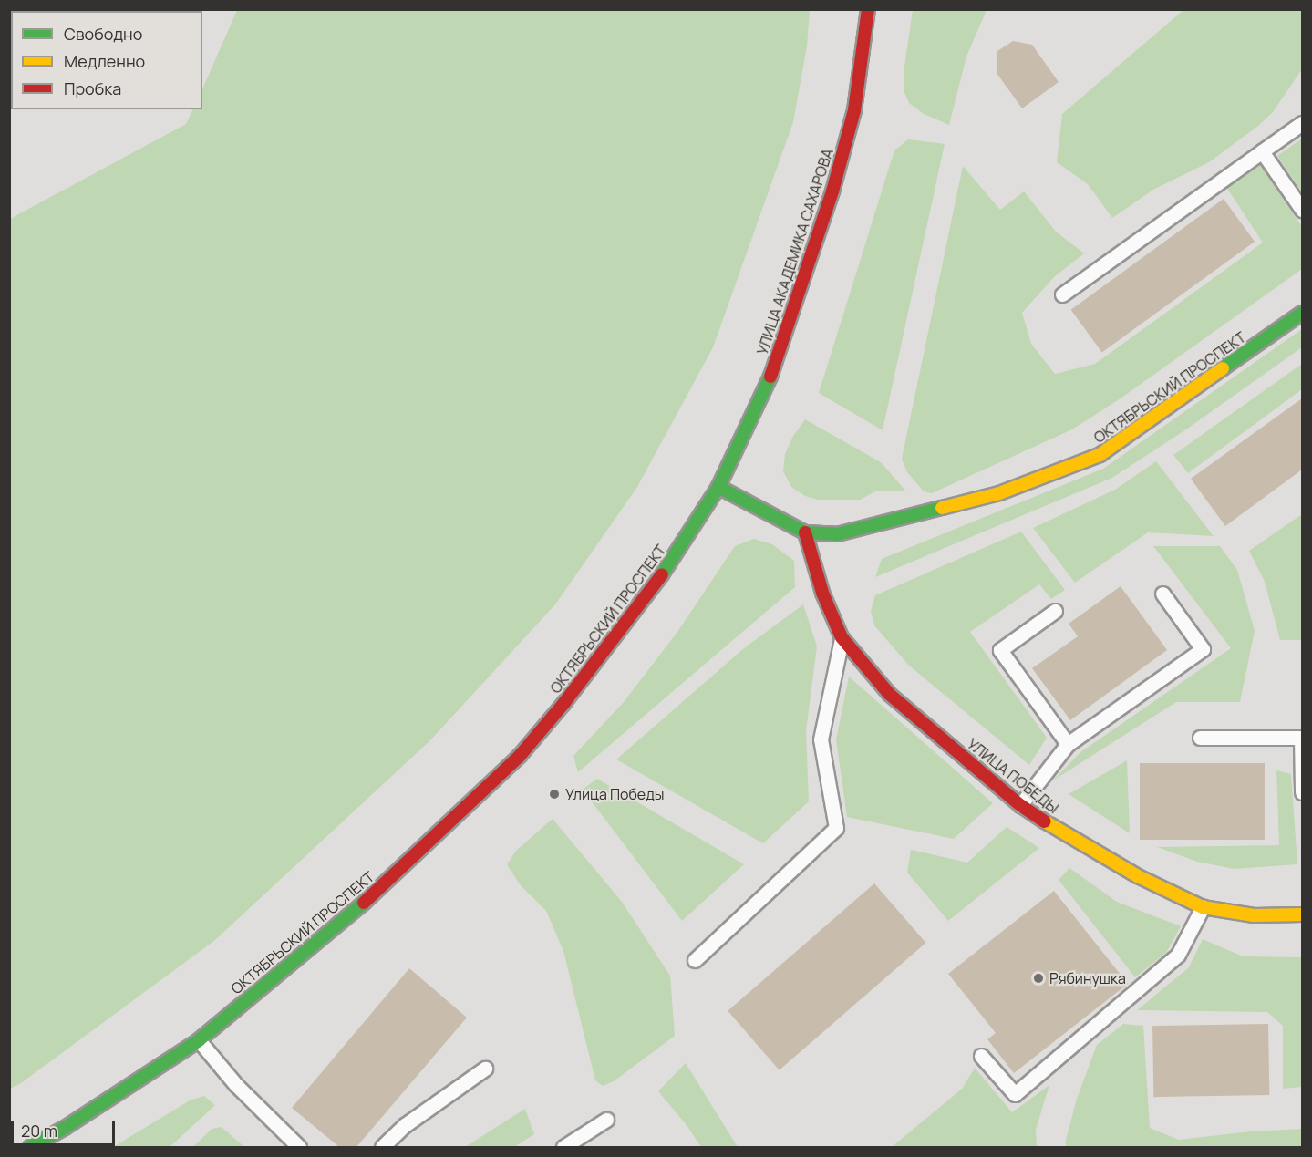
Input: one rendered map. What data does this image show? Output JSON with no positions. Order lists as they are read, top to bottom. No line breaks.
{"streets":{"street":["УЛИЦА АКАДЕМИКА САХАРОВА","ОКТЯБРЬСКИЙ ПРОСПЕКТ","УЛИЦА ПОБЕДЫ"]},"crossings":[["УЛИЦА АКАДЕМИКА САХАРОВА","ОКТЯБРЬСКИЙ ПРОСПЕКТ"],["ОКТЯБРЬСКИЙ ПРОСПЕКТ","УЛИЦА ПОБЕДЫ"]],"places":["Улица Победы","Рябинушка"],"legend":["Свободно","Медленно","Пробка"],"scale_bar":"20 m"}
